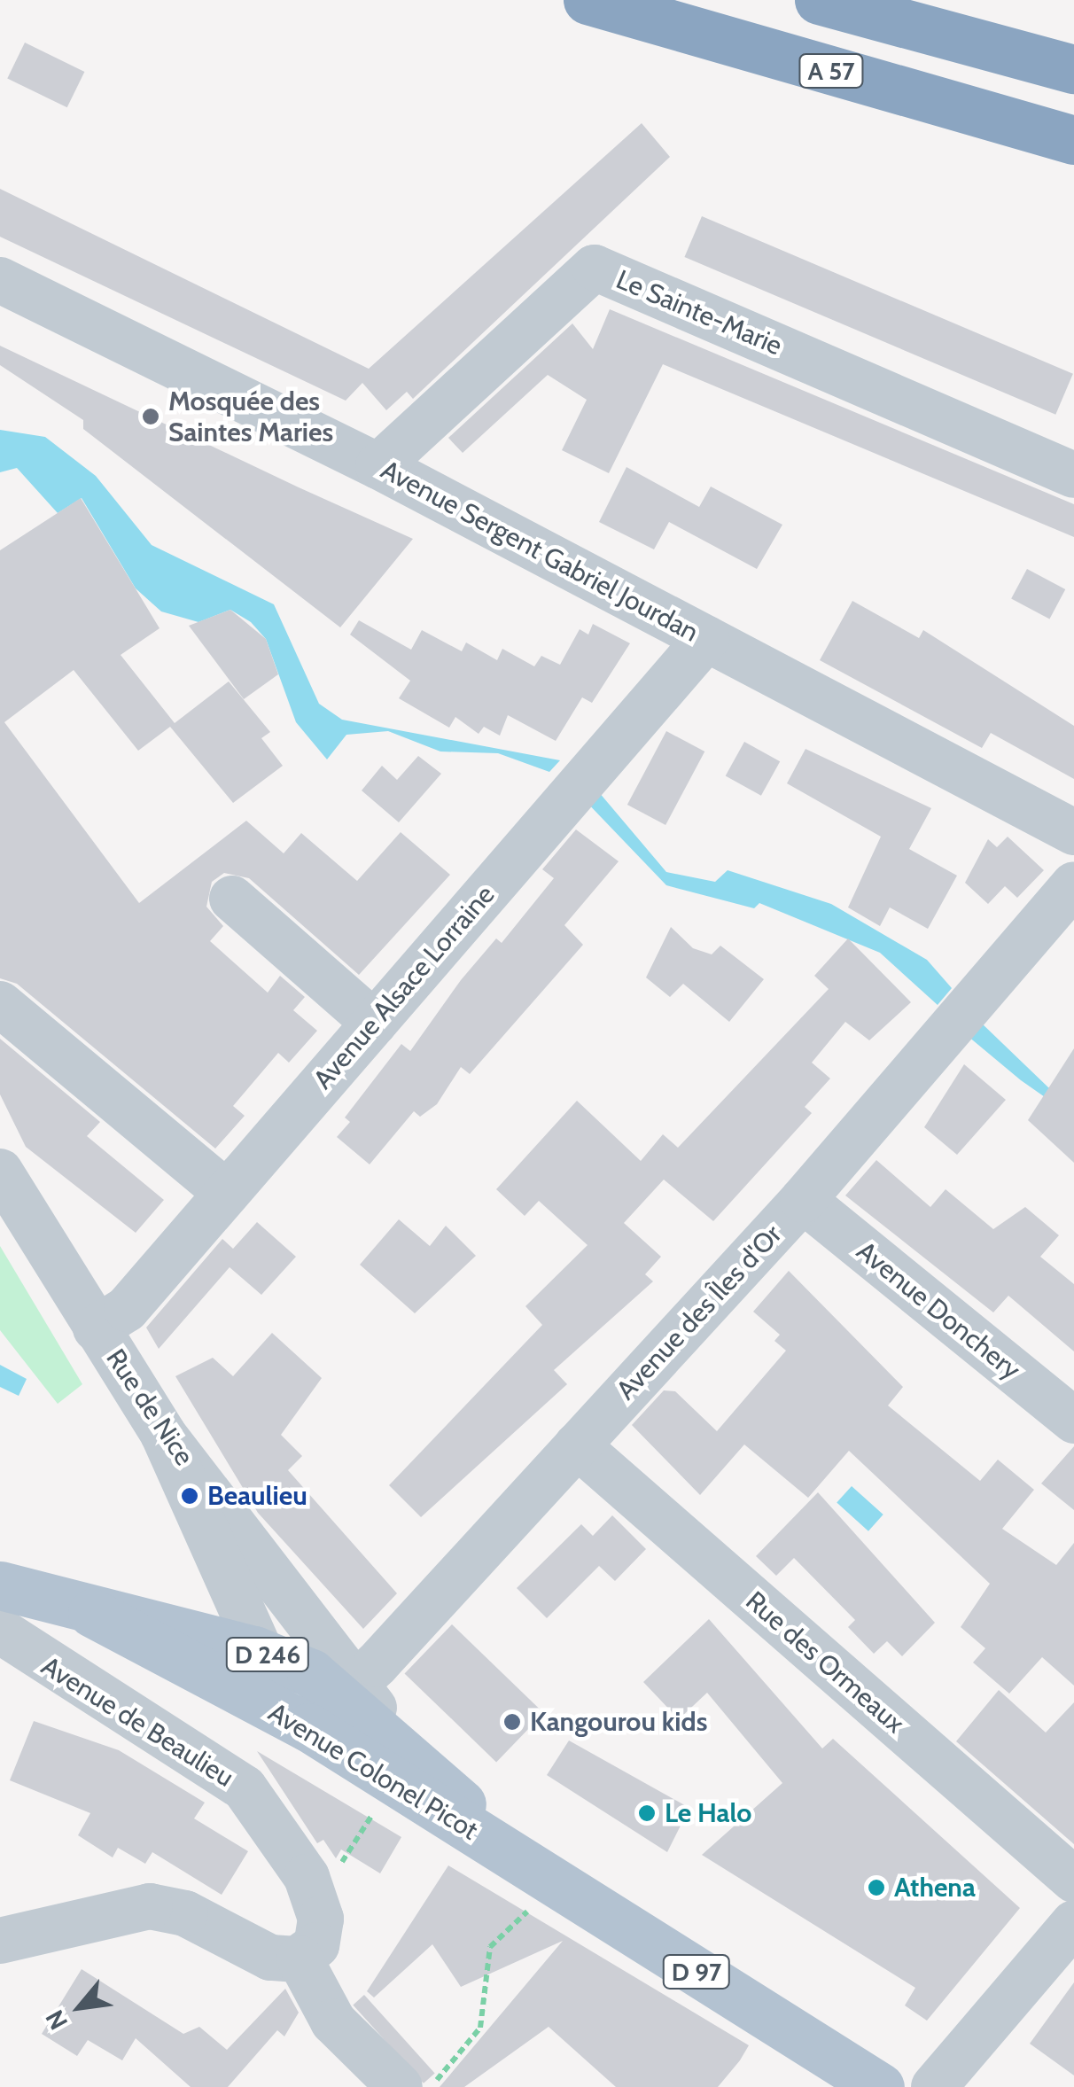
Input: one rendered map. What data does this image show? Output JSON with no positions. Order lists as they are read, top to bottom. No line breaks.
{"streets":{"highway":["A 57"],"main road":["D 246","Avenue Colonel Picot","D 97"],"street":["Le Sainte-Marie","Avenue Sergent Gabriel Jourdan","Avenue Alsace Lorraine","Avenue Donchery","Avenue des Îles d'Or","Rue de Nice","Rue des Ormeaux","Avenue de Beaulieu"]},"crossings":[["Le Sainte-Marie","Avenue Sergent Gabriel Jourdan"],["Avenue Sergent Gabriel Jourdan","Avenue Alsace Lorraine"],["Avenue Alsace Lorraine","Rue de Nice"],["Avenue Donchery","Avenue des Îles d'Or"],["Avenue des Îles d'Or","Rue de Nice"],["Avenue des Îles d'Or","Rue des Ormeaux"],["Avenue des Îles d'Or","Avenue Colonel Picot"],["Avenue des Îles d'Or","D 97"],["Rue de Nice","Avenue Colonel Picot"],["Rue de Nice","D 97"],["Avenue Colonel Picot","D 97"]],"places":["Mosquée des Saintes Maries","Beaulieu","Kangourou kids","Le Halo","Athena"],"north":"bottom left"}
